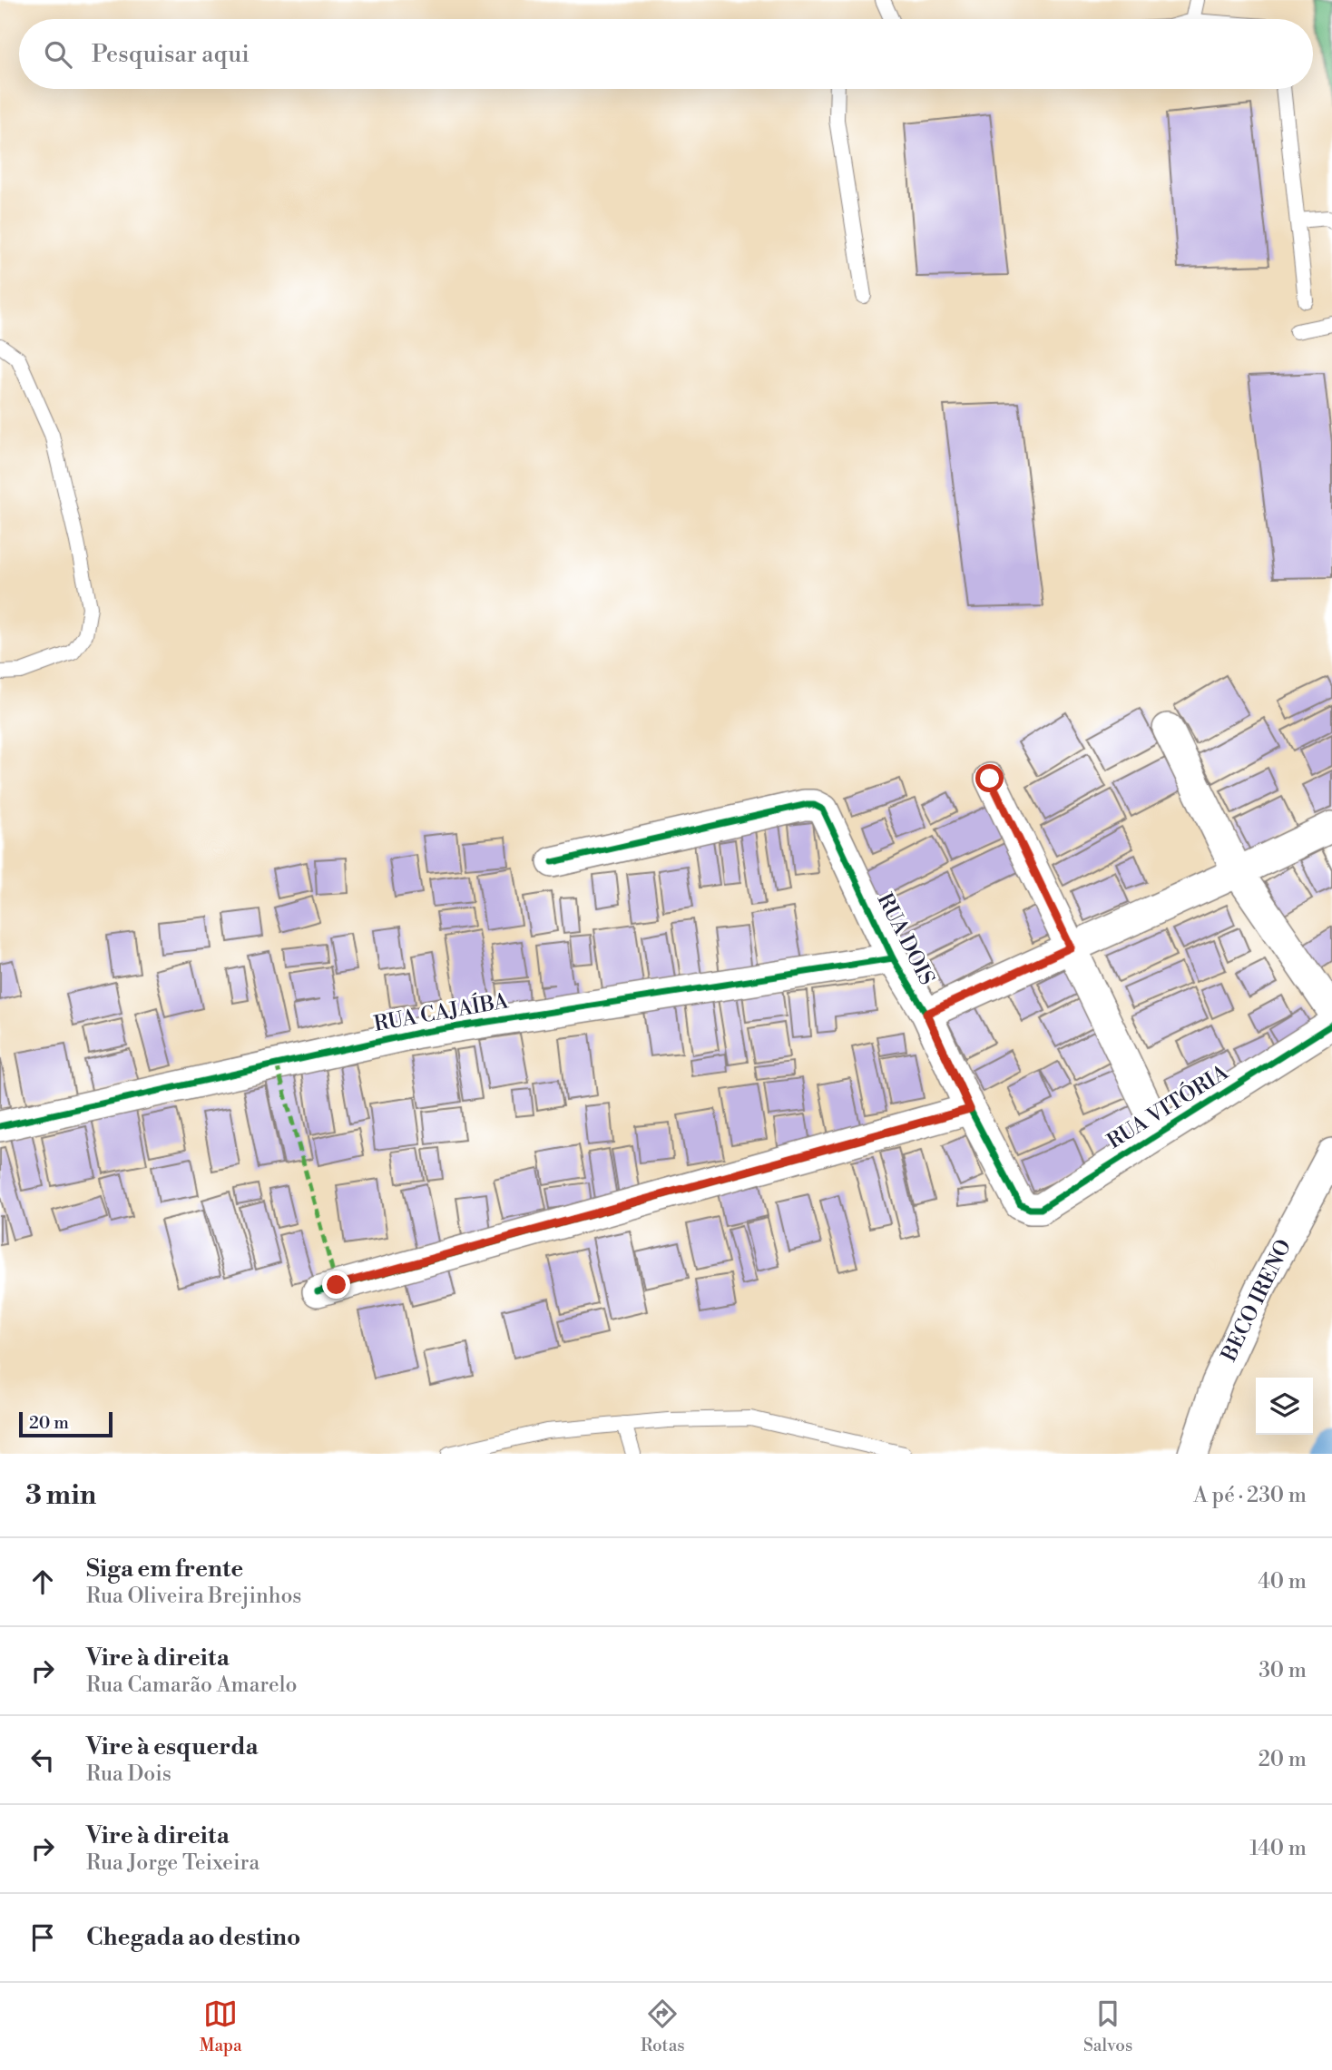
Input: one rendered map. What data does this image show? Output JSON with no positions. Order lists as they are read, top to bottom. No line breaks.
{"streets":{"street":["RUA DOIS","RUA CAJAÍBA","RUA VITÓRIA","BECO IRENO"]},"crossings":[["RUA DOIS","RUA CAJAÍBA"],["RUA DOIS","RUA VITÓRIA"]],"scale_bar":"20 m","page":{"search":"Pesquisar aqui","scale":"20 m","heading":["3 min","A pé · 230 m"],"list":[["Siga em frente","Rua Oliveira Brejinhos","40 m"],["Vire à direita","Rua Camarão Amarelo","30 m"],["Vire à esquerda","Rua Dois","20 m"],["Vire à direita","Rua Jorge Teixeira","140 m"],"Chegada ao destino"],"nav":["Mapa","Rotas","Salvos"]}}
